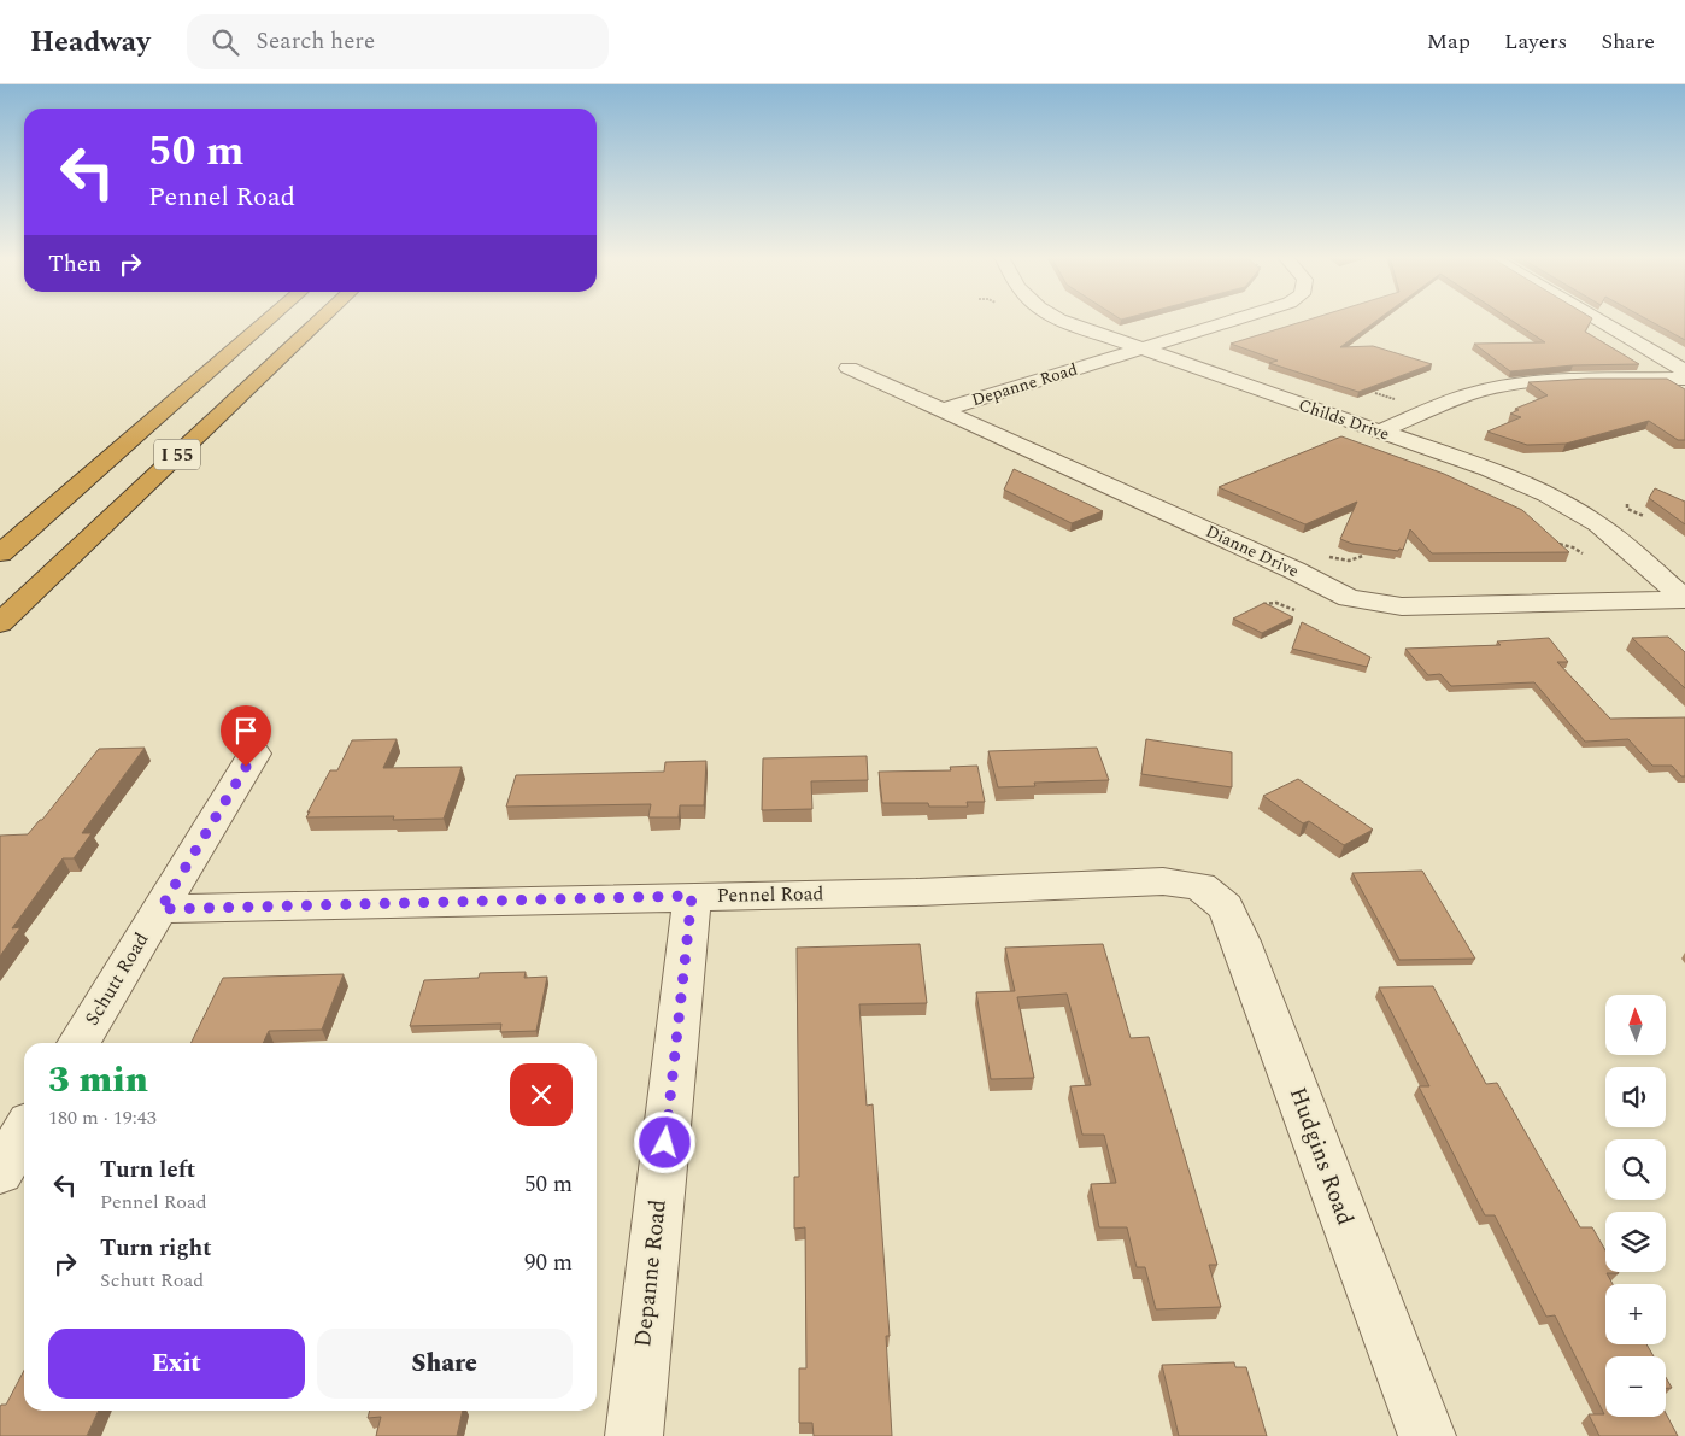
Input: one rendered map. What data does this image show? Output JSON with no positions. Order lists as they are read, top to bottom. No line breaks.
{"streets":{"highway":["I 55"],"street":["Depanne Road","Childs Drive","Dianne Drive","Pennel Road","Schutt Road","Hudgins Road"]},"crossings":[["Depanne Road","Childs Drive"],["Depanne Road","Dianne Drive"],["Depanne Road","Pennel Road"],["Childs Drive","Dianne Drive"],["Pennel Road","Schutt Road"],["Pennel Road","Hudgins Road"]],"north":"top","page":{"header":"Headway","search":"Search here","nav":["Map","Layers","Share"],"turn":["50 m","Pennel Road"],"then":"Then","map_buttons":["+","−"],"heading":["3 min","180 m · 19:43"],"list":[{"name":"Turn left","note":"Pennel Road","value":"50 m"},{"name":"Turn right","note":"Schutt Road","value":"90 m"}],"buttons":["Exit","Share"]}}
